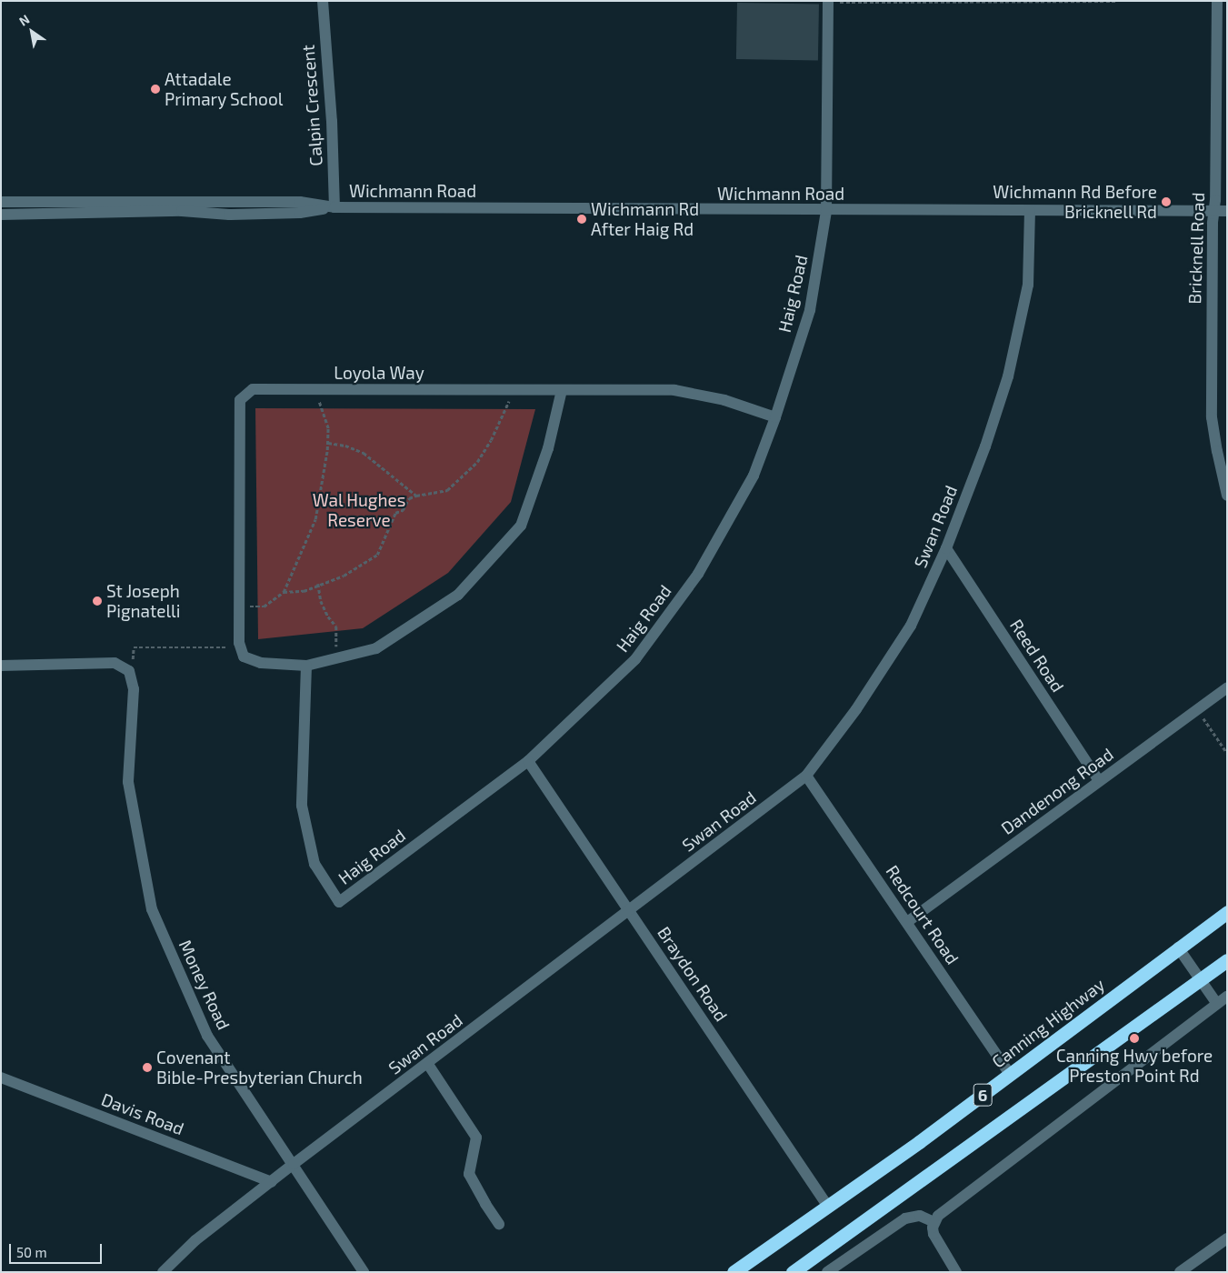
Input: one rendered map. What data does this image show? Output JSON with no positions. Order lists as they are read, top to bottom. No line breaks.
{"streets":{"highway":["Canning Highway","6"],"street":["Calpin Crescent","Wichmann Road","Bricknell Road","Haig Road","Loyola Way","Swan Road","Reed Road","Dandenong Road","Redcourt Road","Braydon Road","Money Road","Davis Road"]},"crossings":[["Calpin Crescent","Wichmann Road"],["Wichmann Road","Bricknell Road"],["Wichmann Road","Haig Road"],["Wichmann Road","Swan Road"],["Haig Road","Loyola Way"],["Haig Road","Braydon Road"],["Swan Road","Reed Road"],["Swan Road","Redcourt Road"],["Swan Road","Braydon Road"],["Swan Road","Money Road"],["Swan Road","Davis Road"],["Reed Road","Dandenong Road"],["Dandenong Road","Redcourt Road"],["Redcourt Road","Canning Highway"],["Braydon Road","Canning Highway"]],"parks":["Wal Hughes Reserve"],"places":["Attadale Primary School","Wichmann Rd Before Bricknell Rd","Wichmann Rd After Haig Rd","St Joseph Pignatelli","Canning Hwy before Preston Point Rd","Covenant Bible-Presbyterian Church"],"scale_bar":"50 m","north":"top left"}
